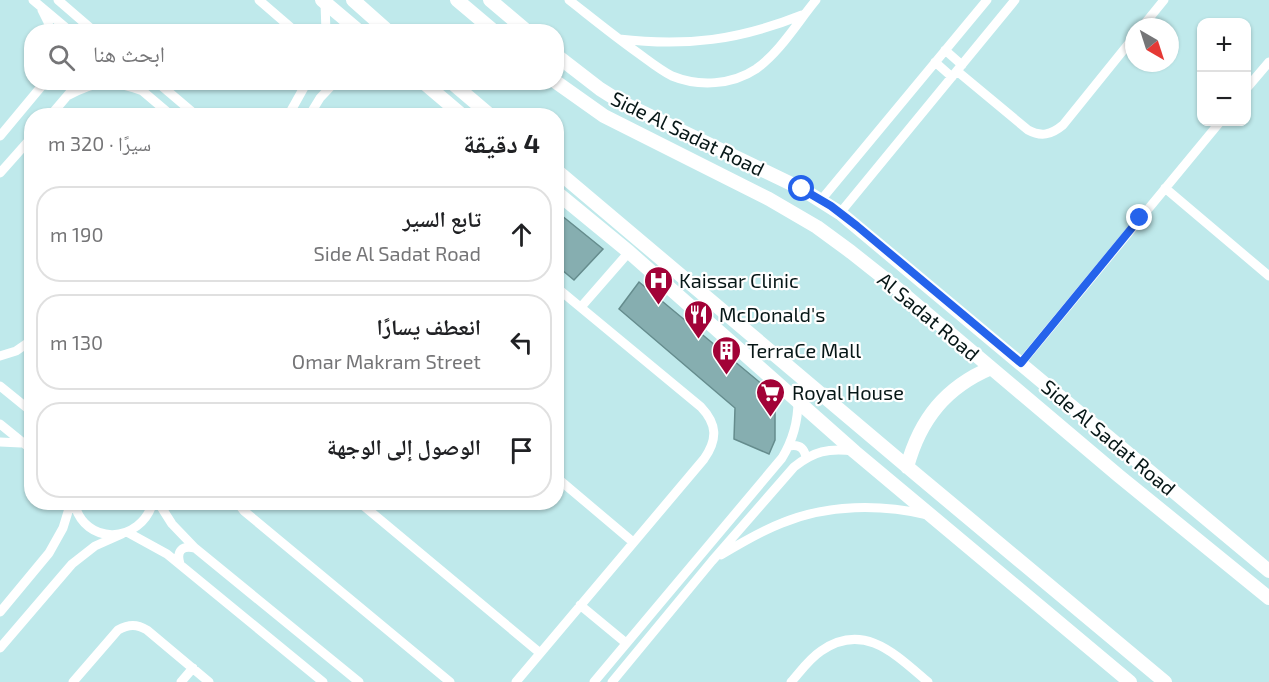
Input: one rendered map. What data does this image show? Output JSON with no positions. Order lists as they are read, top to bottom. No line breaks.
{"streets":{"main road":["Side Al Sadat Road","Al Sadat Road"]},"places":{"hospital":["Kaissar Clinic"],"restaurant":["McDonald's"],"building":["TerraCe Mall"],"supermarket":["Royal House"]},"north":"bottom right","page":{"map_buttons":["+","−"],"search":"ابحث هنا","heading":["4 دقيقة","سيرًا · 320 m"],"list":[["تابع السير","Side Al Sadat Road","190 m"],["انعطف يسارًا","Omar Makram Street","130 m"],"الوصول إلى الوجهة"]}}
